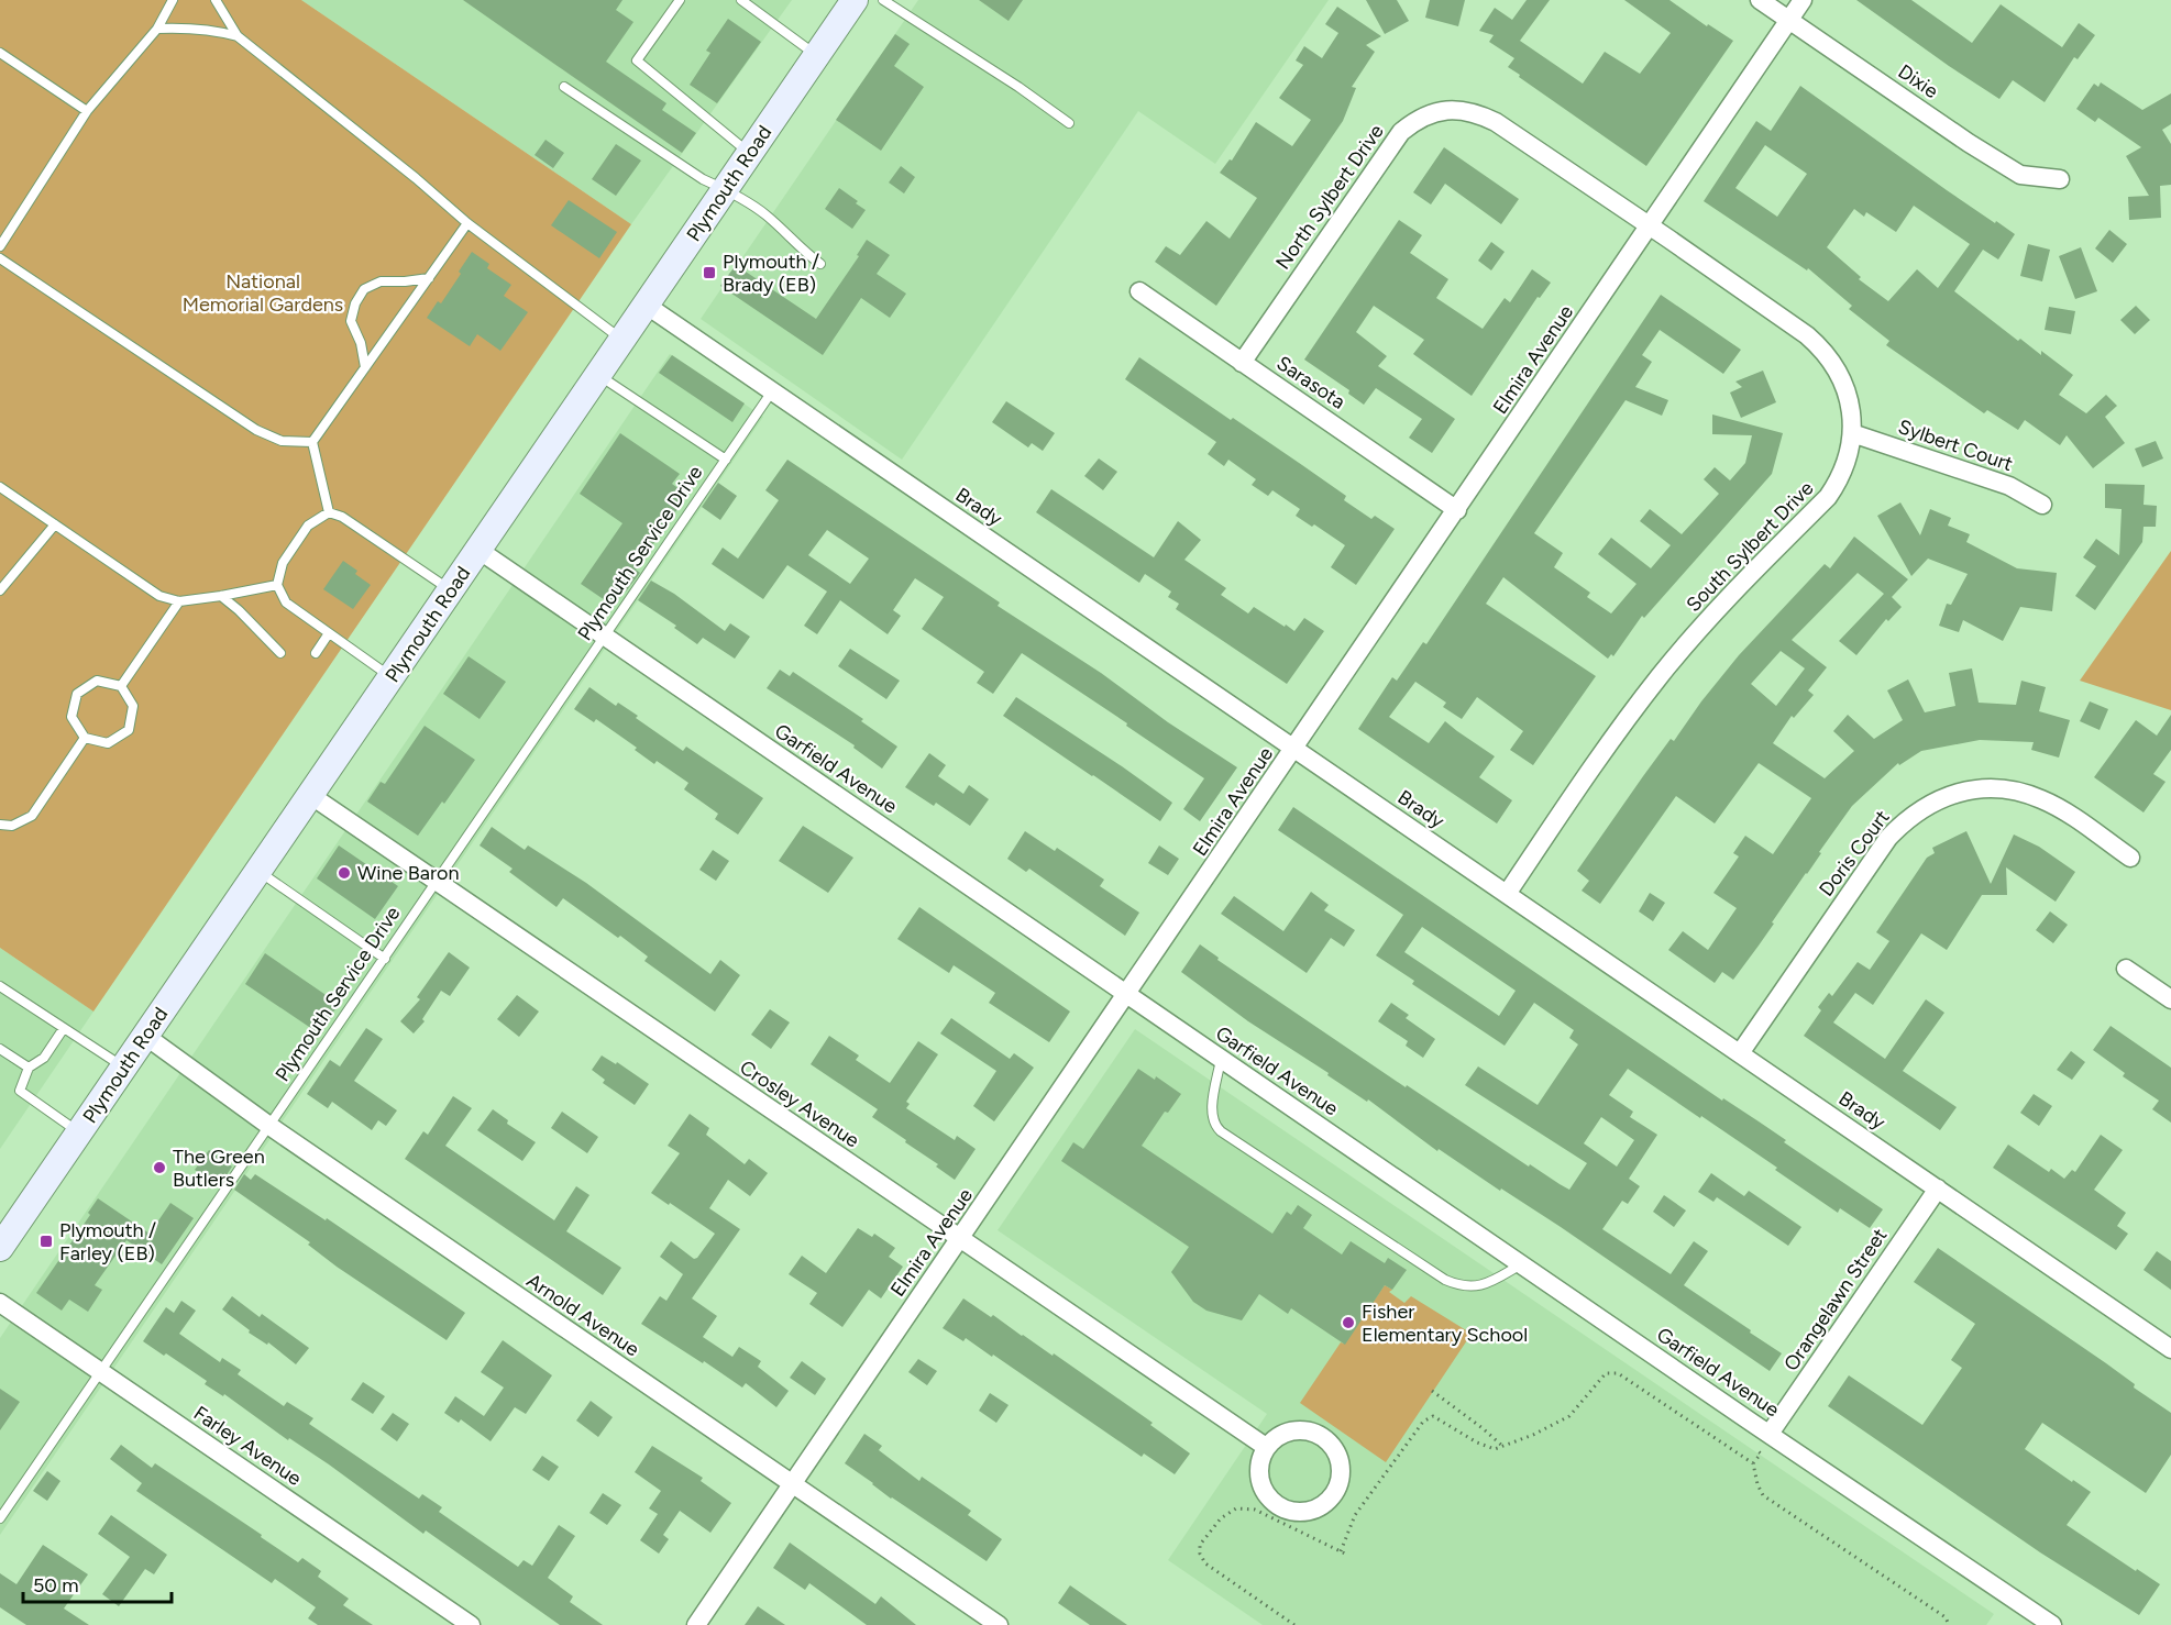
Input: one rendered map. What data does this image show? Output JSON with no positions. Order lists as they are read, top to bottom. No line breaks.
{"streets":{"main road":["Plymouth Road"],"street":["Dixie","North Sylbert Drive","Elmira Avenue","Sarasota","Sylbert Court","Brady","South Sylbert Drive","Garfield Avenue","Doris Court","Crosley Avenue","Orangelawn Street","Arnold Avenue","Farley Avenue"],"lane":["Plymouth Service Drive"]},"crossings":[["Dixie","Elmira Avenue"],["Plymouth Road","Brady"],["Plymouth Road","Garfield Avenue"],["Plymouth Road","Crosley Avenue"],["Plymouth Road","Arnold Avenue"],["North Sylbert Drive","Elmira Avenue"],["North Sylbert Drive","Sarasota"],["North Sylbert Drive","South Sylbert Drive"],["Elmira Avenue","Sarasota"],["Elmira Avenue","Brady"],["Elmira Avenue","South Sylbert Drive"],["Elmira Avenue","Garfield Avenue"],["Elmira Avenue","Crosley Avenue"],["Elmira Avenue","Arnold Avenue"],["Sylbert Court","South Sylbert Drive"],["Brady","South Sylbert Drive"],["Brady","Plymouth Service Drive"],["Brady","Doris Court"],["Brady","Orangelawn Street"],["Plymouth Service Drive","Garfield Avenue"],["Plymouth Service Drive","Crosley Avenue"],["Plymouth Service Drive","Arnold Avenue"],["Plymouth Service Drive","Farley Avenue"],["Garfield Avenue","Orangelawn Street"]],"parks":["National Memorial Gardens"],"places":{"transit":["Plymouth / Brady (EB)","Plymouth / Farley (EB)"],"other":["Wine Baron","The Green Butlers","Fisher Elementary School"]},"scale_bar":"50 m"}
